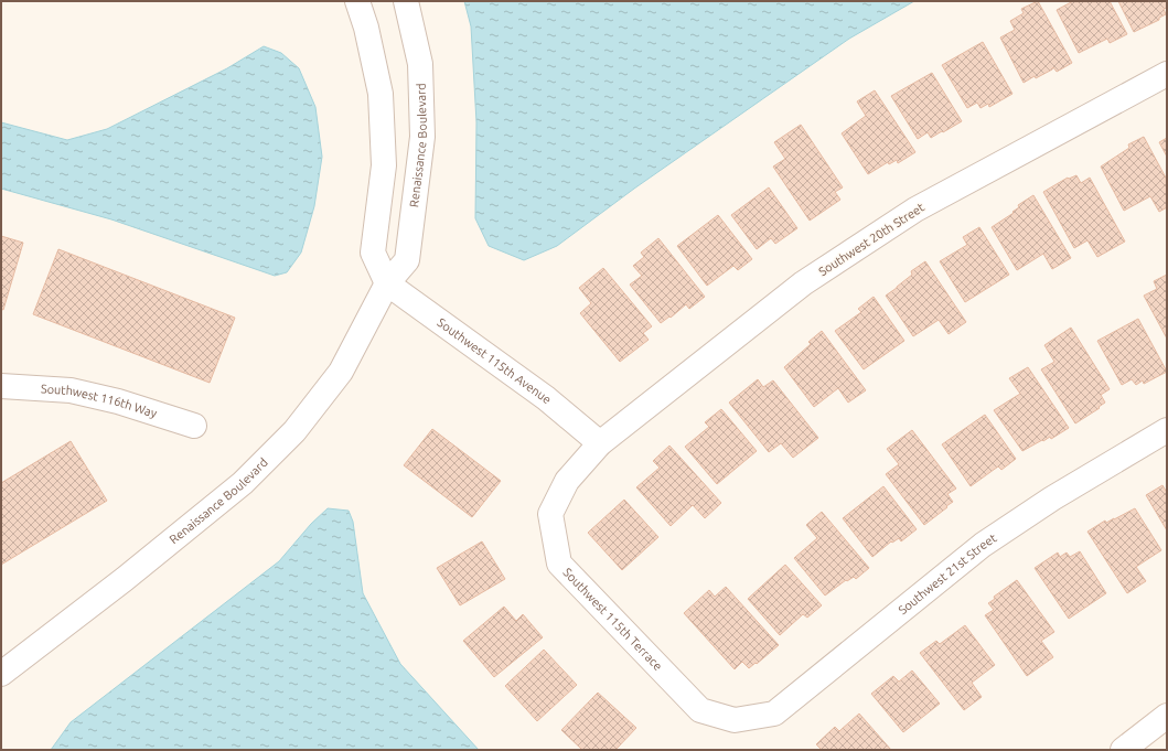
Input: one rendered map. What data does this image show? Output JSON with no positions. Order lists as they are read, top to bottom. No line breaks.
{"streets":{"street":["Renaissance Boulevard","Southwest 20th Street","Southwest 115th Avenue","Southwest 116th Way","Southwest 21st Street","Southwest 115th Terrace"]},"crossings":[["Renaissance Boulevard","Southwest 115th Avenue"],["Southwest 20th Street","Southwest 115th Avenue"],["Southwest 20th Street","Southwest 115th Terrace"],["Southwest 115th Avenue","Southwest 115th Terrace"],["Southwest 21st Street","Southwest 115th Terrace"]]}
